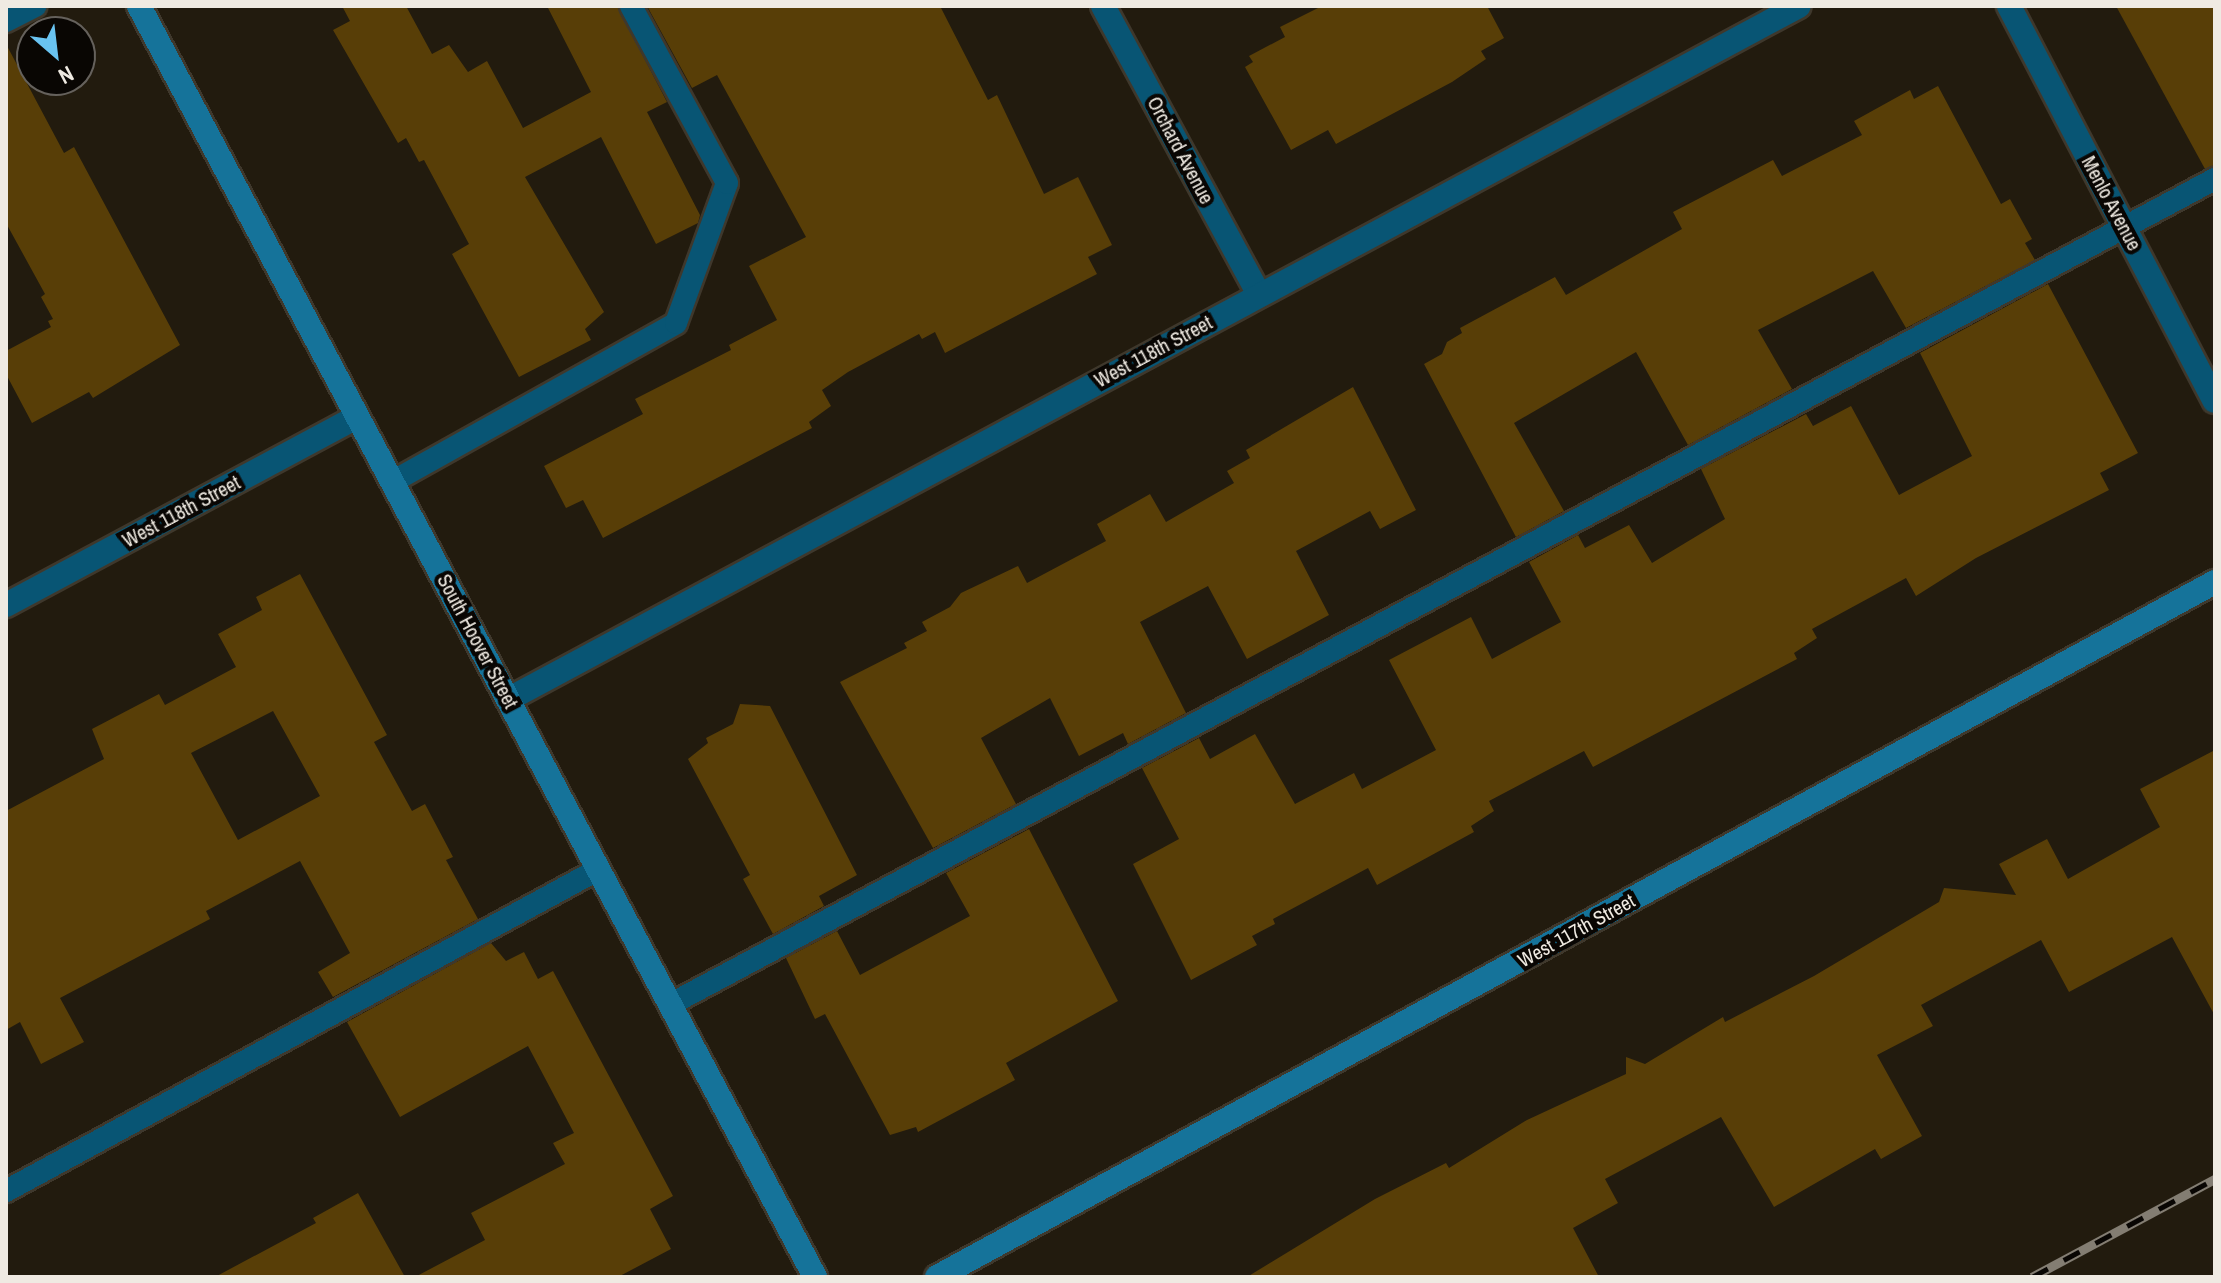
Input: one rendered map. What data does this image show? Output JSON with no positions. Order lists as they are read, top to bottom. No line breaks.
{"streets":{"street":["Orchard Avenue","Menlo Avenue","West 118th Street","South Hoover Street","West 117th Street"]},"crossings":[["Orchard Avenue","West 118th Street"],["West 118th Street","South Hoover Street"]],"north":"bottom right"}
